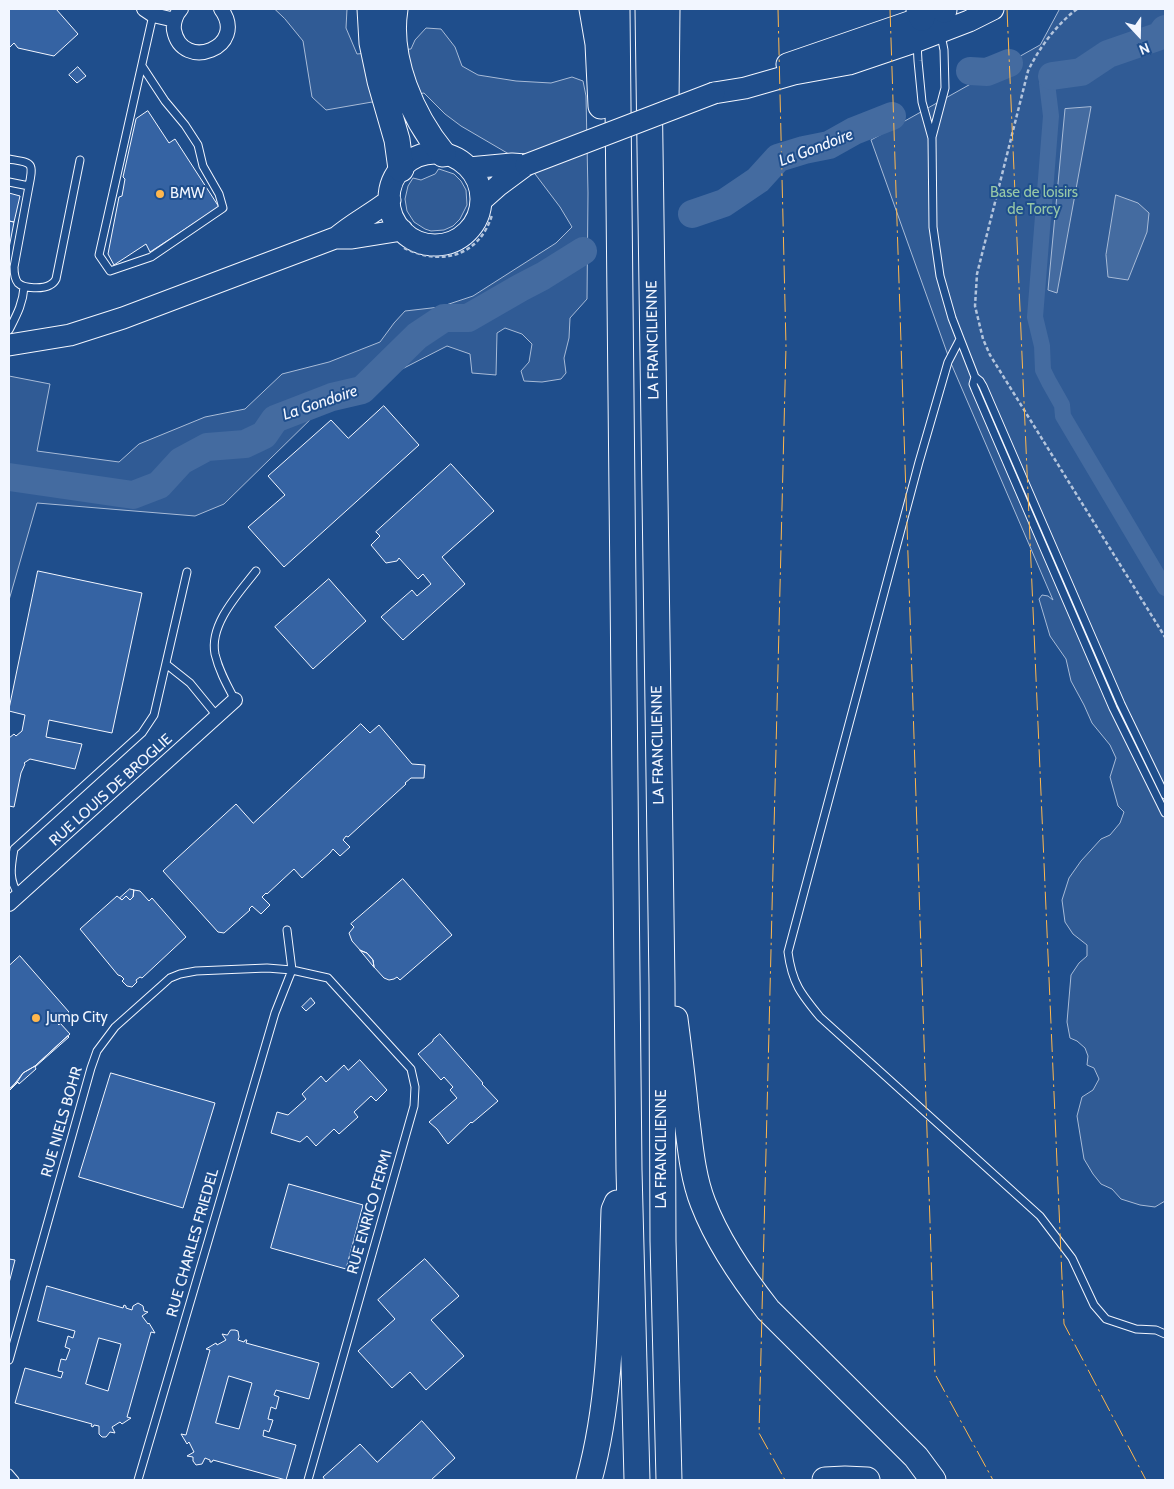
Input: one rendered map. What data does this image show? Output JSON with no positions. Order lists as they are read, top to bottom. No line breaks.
{"streets":{"highway":["LA FRANCILIENNE"],"street":["RUE LOUIS DE BROGLIE"],"lane":["RUE NIELS BOHR","RUE ENRICO FERMI","RUE CHARLES FRIEDEL"]},"crossings":[["RUE NIELS BOHR","RUE ENRICO FERMI"],["RUE NIELS BOHR","RUE CHARLES FRIEDEL"]],"water":["La Gondoire"],"parks":["Base de loisirs de Torcy"],"places":["BMW","Jump City"],"north":"bottom"}
